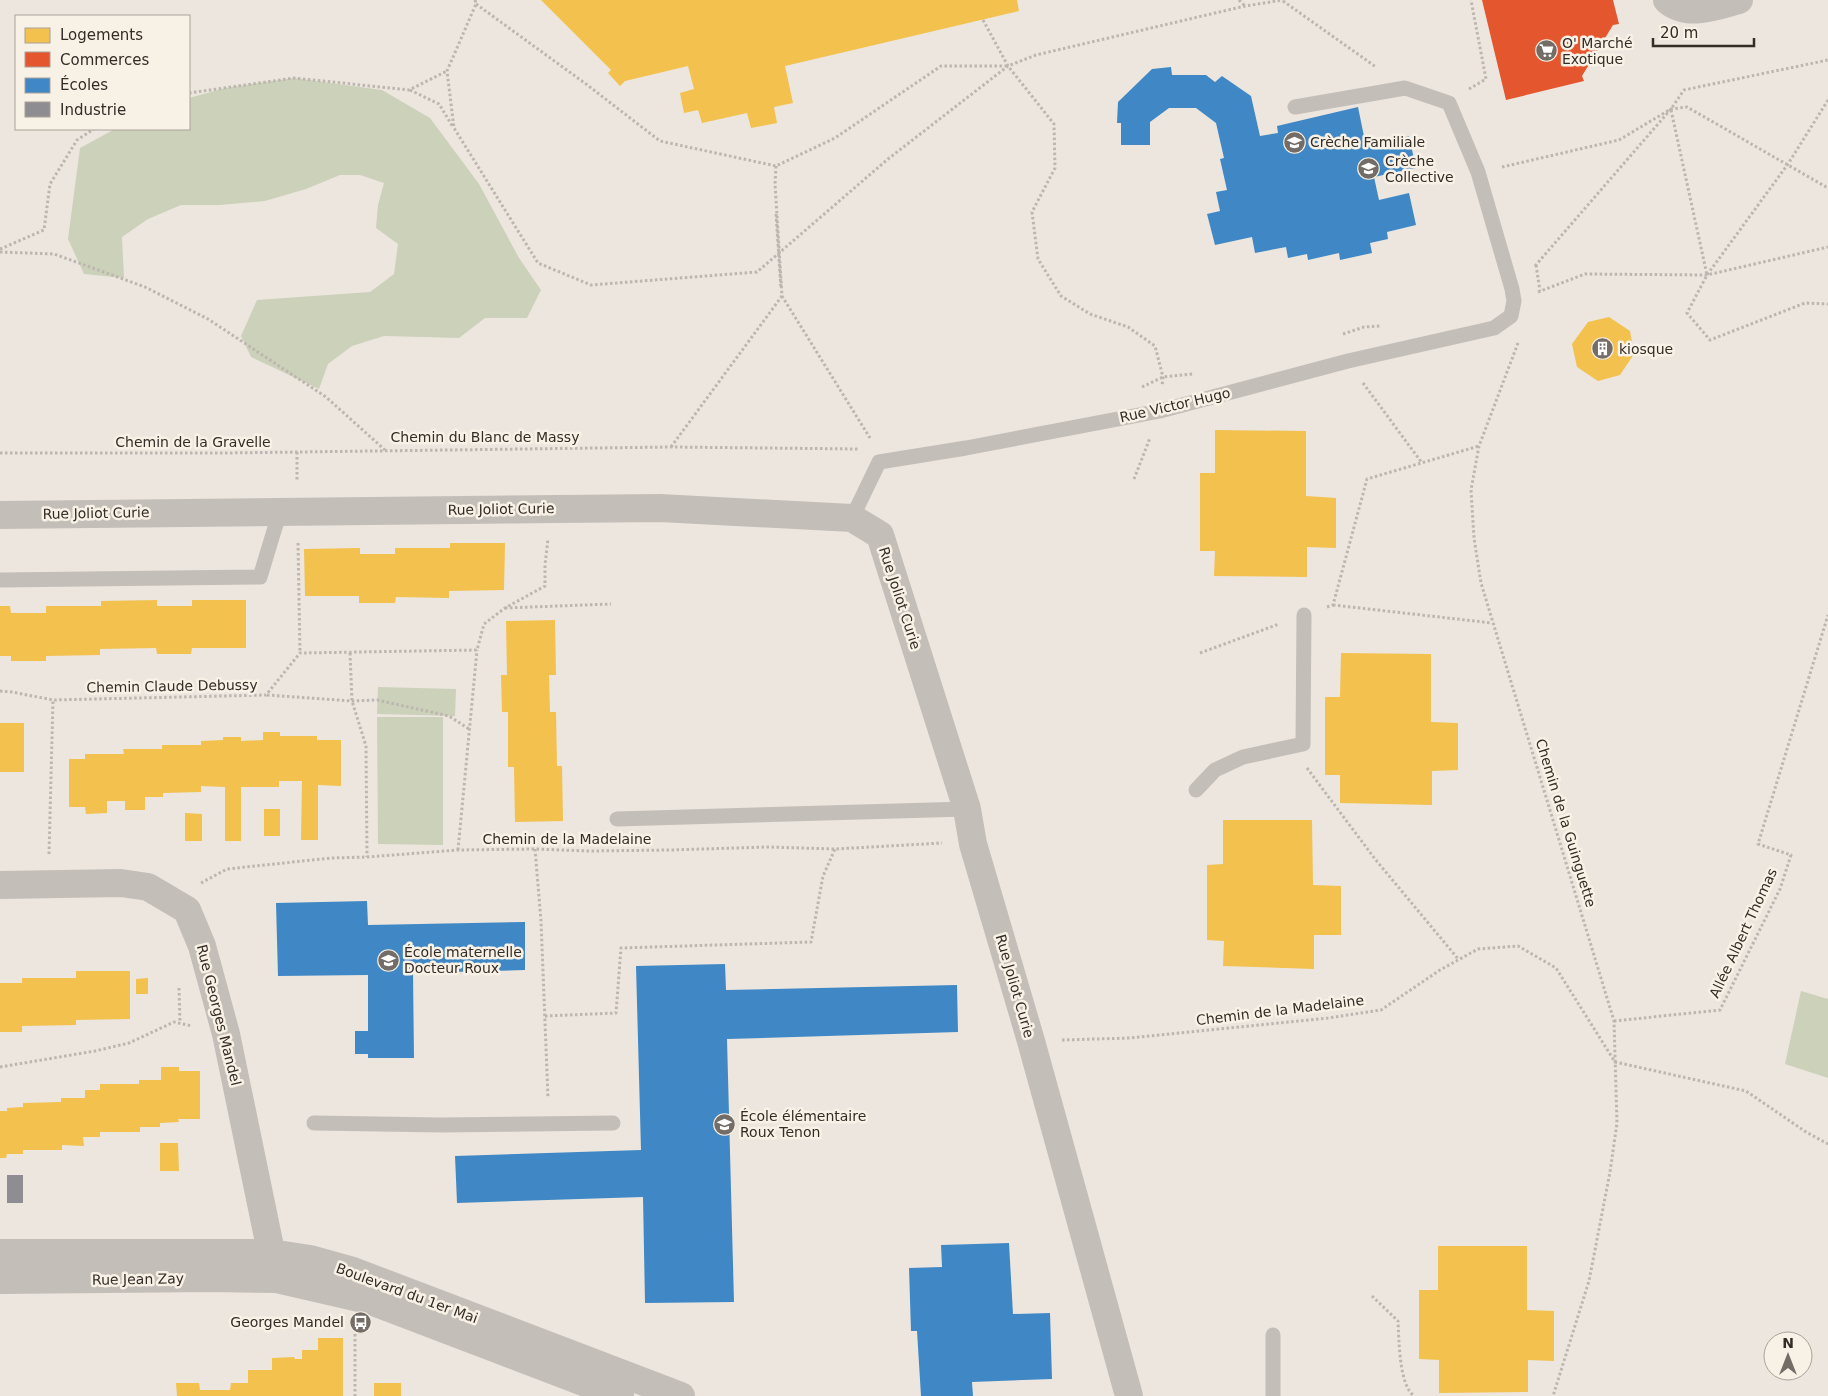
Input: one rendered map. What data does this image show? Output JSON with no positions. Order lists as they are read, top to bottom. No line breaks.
{"streets":{"street":["Rue Joliot Curie","Rue Georges Mandel","Rue Jean Zay","Boulevard du 1er Mai"],"lane":["Rue Victor Hugo"],"path":["Chemin du Blanc de Massy","Chemin de la Gravelle","Chemin Claude Debussy","Chemin de la Guinguette","Chemin de la Madelaine","Allée Albert Thomas"]},"crossings":[["Rue Victor Hugo","Chemin du Blanc de Massy"],["Chemin du Blanc de Massy","Chemin de la Gravelle"],["Rue Joliot Curie","Chemin de la Madelaine"],["Chemin de la Guinguette","Chemin de la Madelaine"],["Chemin de la Guinguette","Allée Albert Thomas"],["Chemin de la Madelaine","Rue Georges Mandel"],["Rue Georges Mandel","Rue Jean Zay"],["Rue Georges Mandel","Boulevard du 1er Mai"],["Rue Jean Zay","Boulevard du 1er Mai"]],"places":{"supermarket":["O' Marché Exotique"],"school or university":["Crèche Familiale","Crèche Collective","École maternelle Docteur Roux","École élémentaire Roux Tenon"],"building":["kiosque"],"bus stop":["Georges Mandel"]},"legend":["Logements","Commerces","Écoles","Industrie"],"scale_bar":"20 m","north":"top"}
